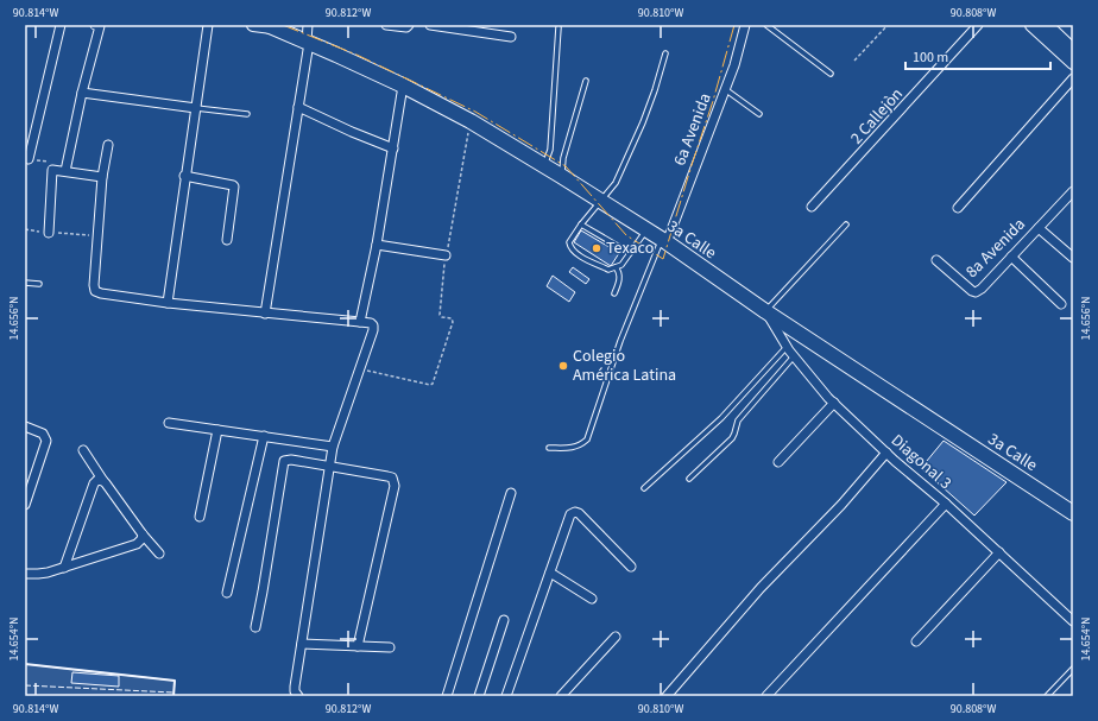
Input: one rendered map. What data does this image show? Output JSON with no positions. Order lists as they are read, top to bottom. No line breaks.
{"streets":{"main road":["3a Calle"],"street":["6a Avenida","8a Avenida","Diagonal 3"],"lane":["2 Callejòn"]},"crossings":[["6a Avenida","3a Calle"],["3a Calle","Diagonal 3"]],"places":["Texaco","Colegio América Latina"],"scale_bar":"100 m","coordinates":["90.814°W","90.812°W","90.810°W","90.808°W","14.656°N","14.654°N"]}
